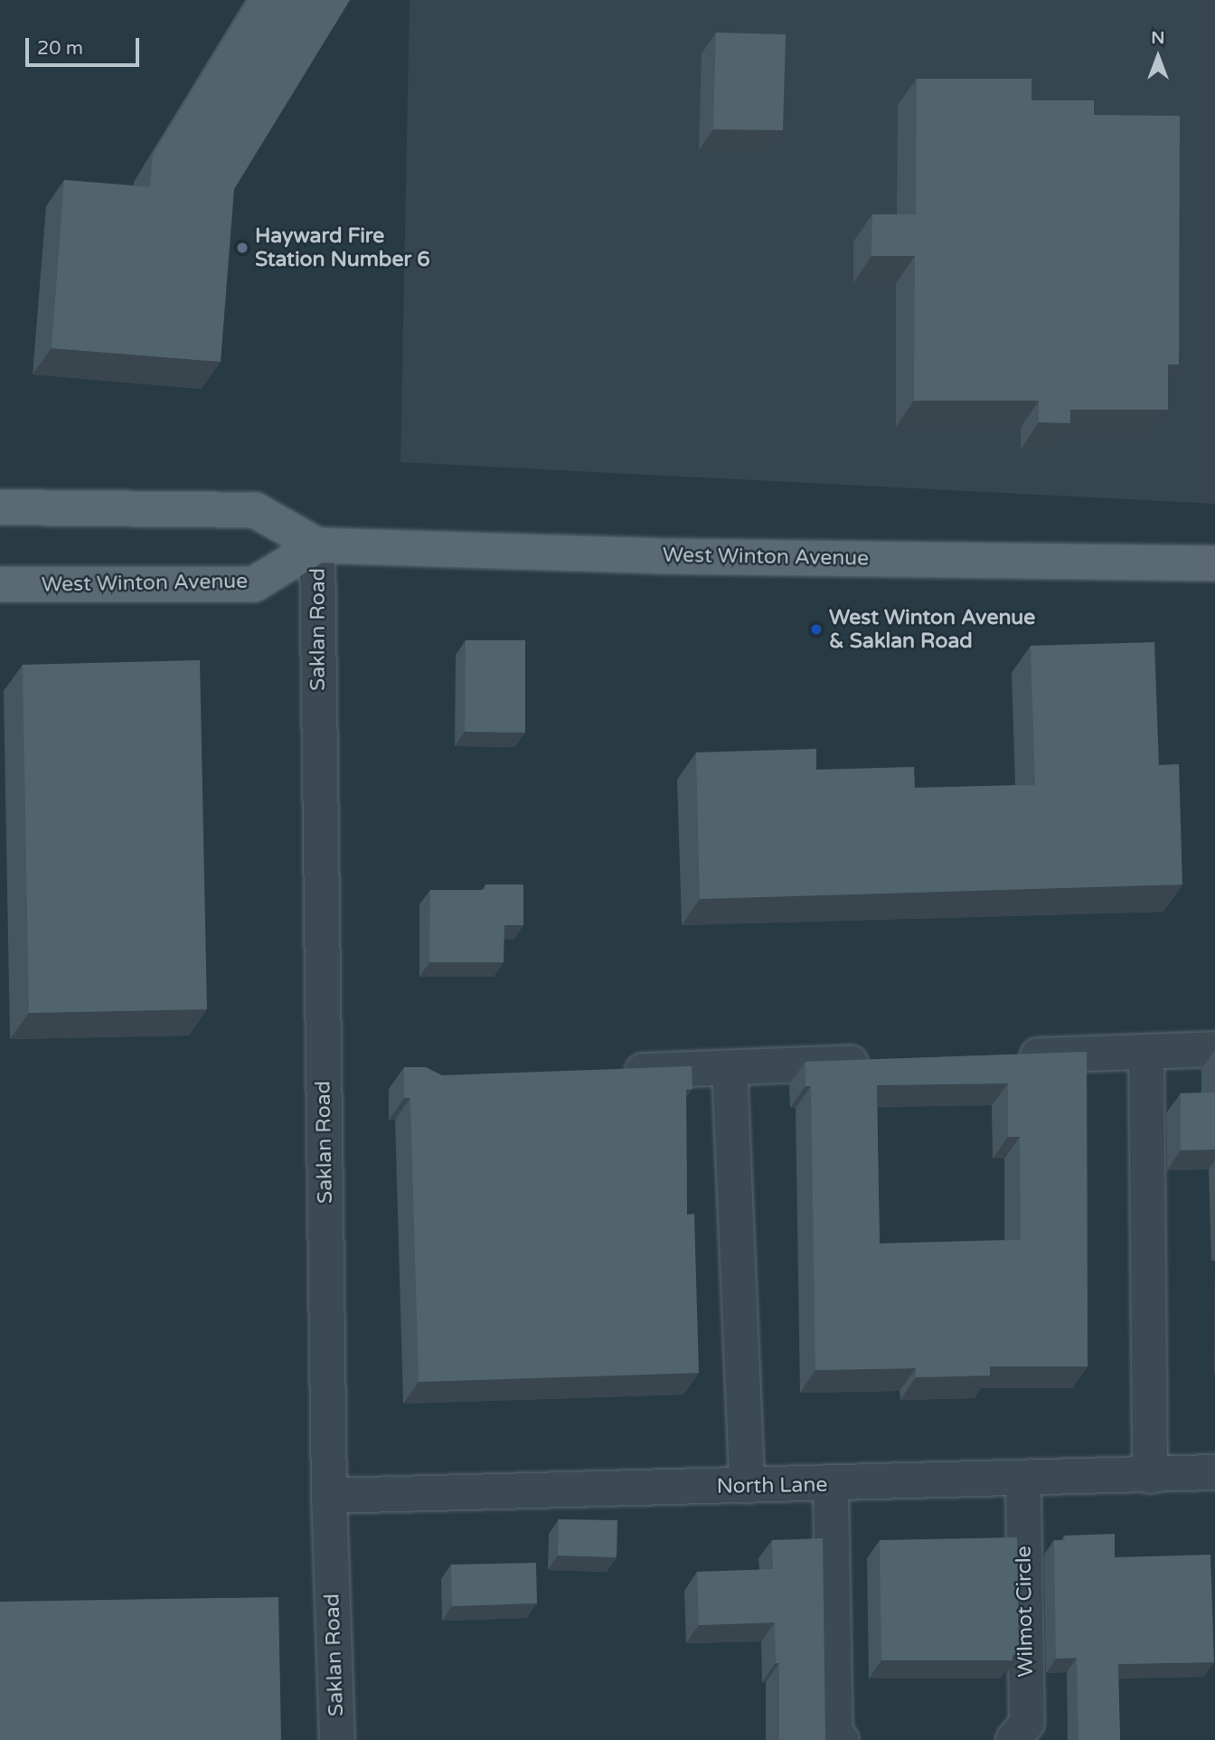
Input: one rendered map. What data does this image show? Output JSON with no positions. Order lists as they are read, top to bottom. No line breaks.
{"streets":{"main road":["West Winton Avenue"],"street":["Saklan Road","North Lane","Wilmot Circle"]},"crossings":[["West Winton Avenue","Saklan Road"],["Saklan Road","North Lane"],["North Lane","Wilmot Circle"]],"places":["Hayward Fire Station Number 6","West Winton Avenue & Saklan Road"],"scale_bar":"20 m","north":"top"}
